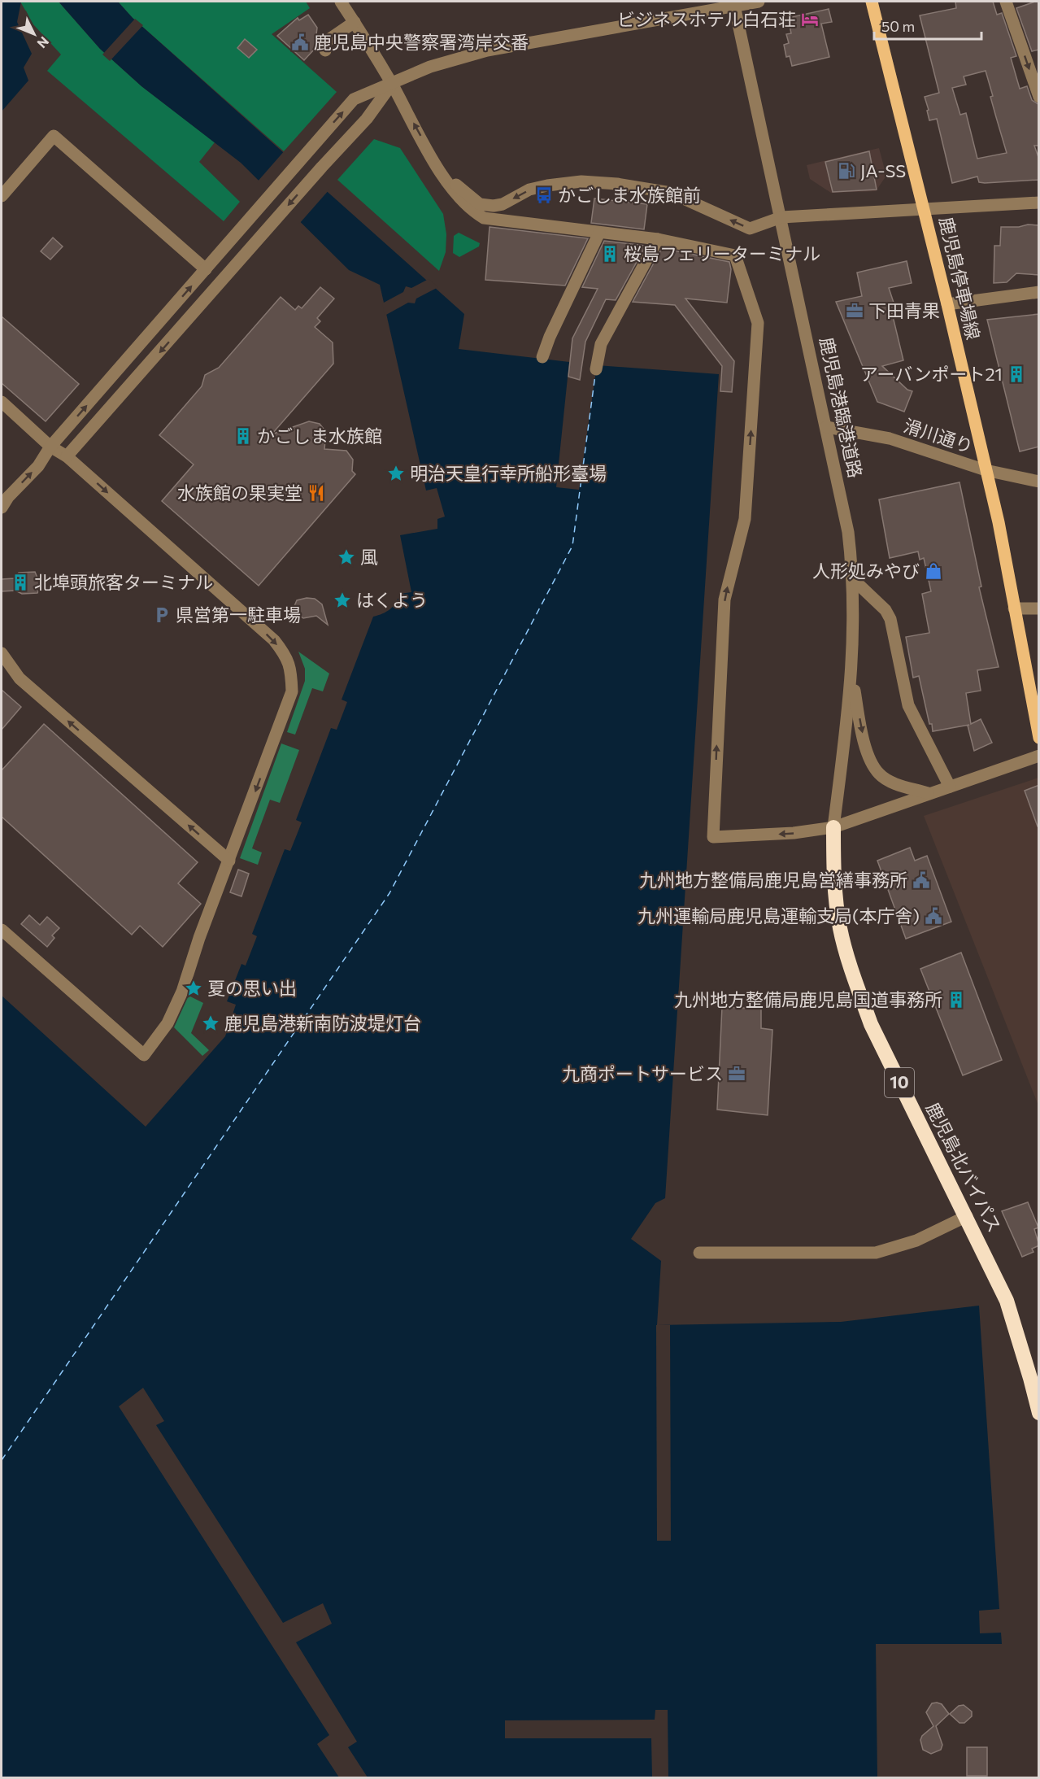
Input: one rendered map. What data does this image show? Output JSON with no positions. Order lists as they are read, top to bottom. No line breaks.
{"streets":{"highway":["10","鹿児島北バイパス"],"main road":["鹿児島停車場線"],"street":["鹿児島港臨港道路","滑川通り"]},"crossings":[["鹿児島停車場線","滑川通り"],["鹿児島港臨港道路","滑川通り"],["鹿児島港臨港道路","鹿児島北バイパス"]],"places":{"hotel":["ビジネスホテル白石荘"],"public building":["鹿児島中央警察署湾岸交番","九州地方整備局鹿児島営繕事務所","九州運輸局鹿児島運輸支局(本庁舎)"],"fuel station":["JA-SS"],"bus stop":["かごしま水族館前"],"building":["桜島フェリーターミナル","アーバンポート21","かごしま水族館","北埠頭旅客ターミナル","九州地方整備局鹿児島国道事務所"],"office":["下田青果","九商ポートサービス"],"place":["明治天皇行幸所船形臺場","風","はくよう","夏の思い出","鹿児島港新南防波堤灯台"],"restaurant":["水族館の果実堂"],"shop":["人形処みやび"],"parking":["県営第一駐車場"]},"scale_bar":"50 m","north":"bottom right"}
